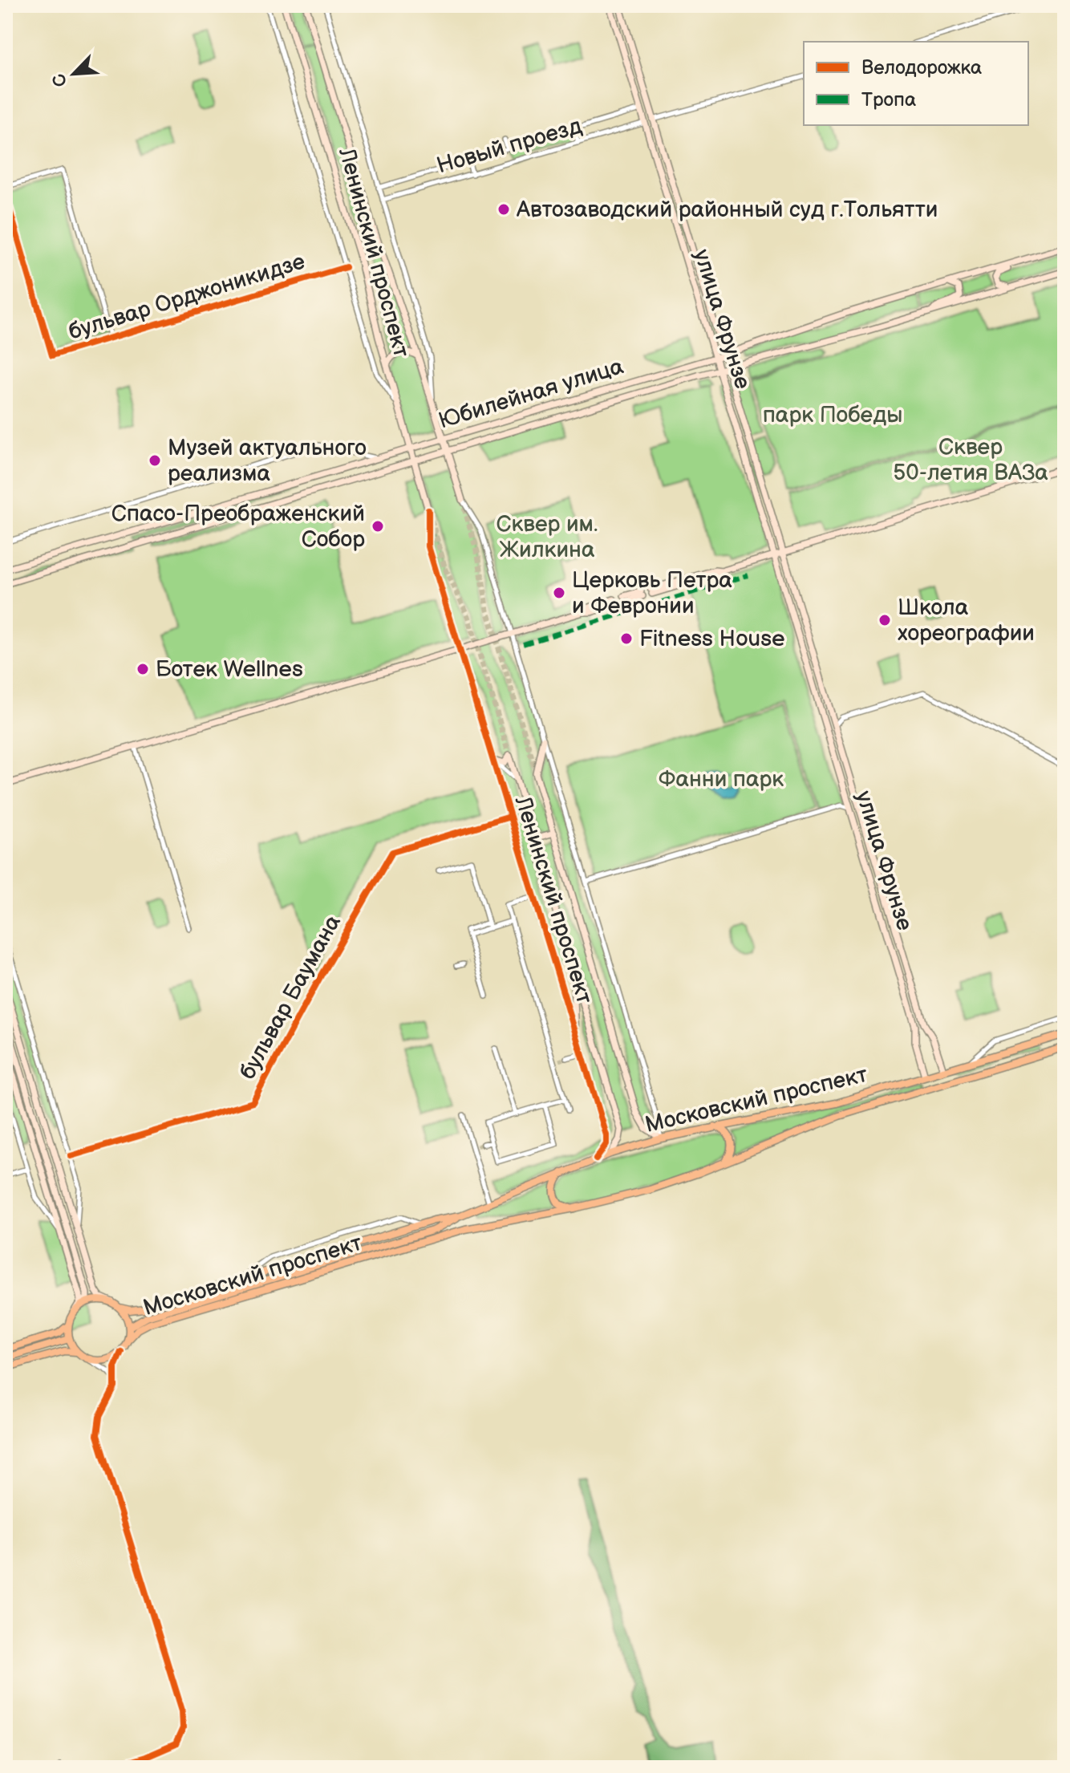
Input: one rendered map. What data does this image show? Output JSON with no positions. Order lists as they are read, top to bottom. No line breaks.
{"streets":{"main road":["Ленинский проспект","улица Фрунзе","Юбилейная улица","Московский проспект"],"street":["Новый проезд","бульвар Орджоникидзе","бульвар Баумана"]},"crossings":[["Новый проезд","улица Фрунзе"],["Ленинский проспект","Юбилейная улица"],["Ленинский проспект","бульвар Баумана"],["Ленинский проспект","Московский проспект"],["улица Фрунзе","Юбилейная улица"],["улица Фрунзе","Московский проспект"]],"parks":["парк Победы","Сквер 50-летия ВАЗа","Сквер им. Жилкина","Фанни парк"],"places":["Автозаводский районный суд г.Тольятти","Музей актуального реализма","Спасо-Преображенский Собор","Церковь Петра и Февронии","Школа хореографии","Fitness House","Ботек Wellnes"],"legend":["Велодорожка","Тропа"],"north":"bottom left"}
